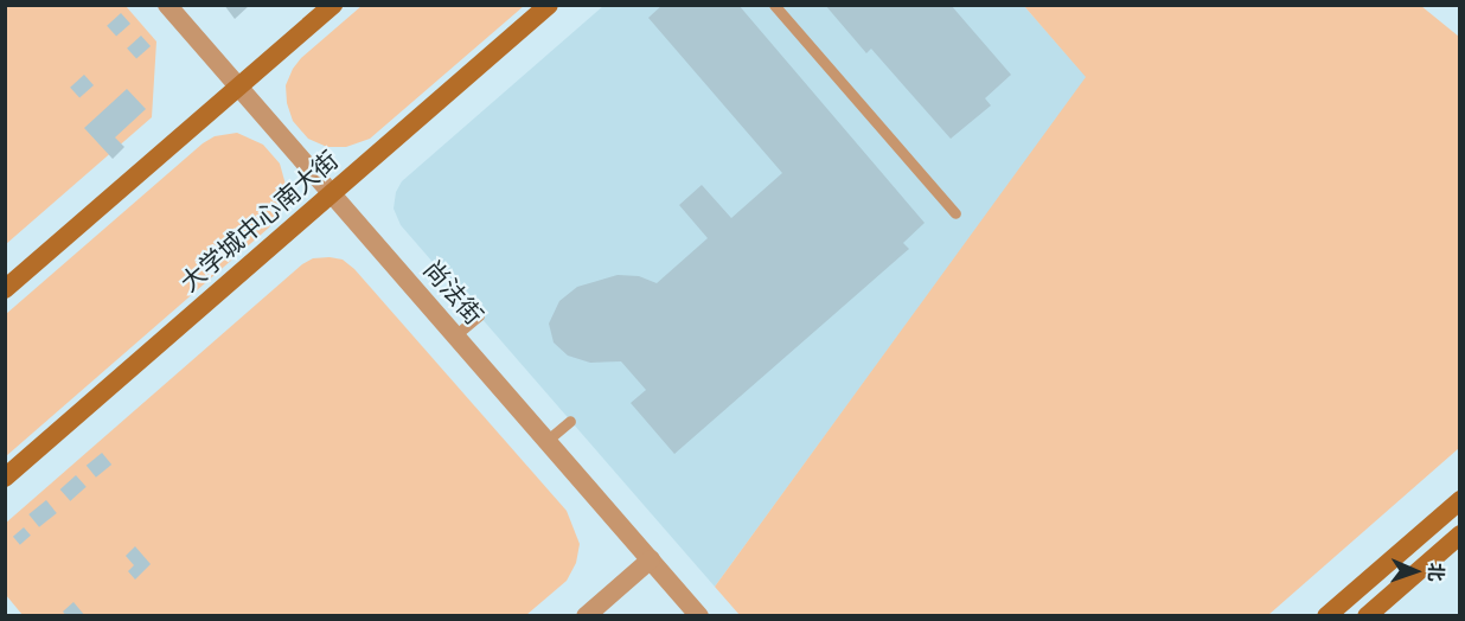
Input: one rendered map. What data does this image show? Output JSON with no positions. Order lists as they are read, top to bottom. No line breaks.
{"streets":{"main road":["大学城中心南大街"],"street":["尚法街"]},"crossings":[["大学城中心南大街","尚法街"]],"north":"right"}
